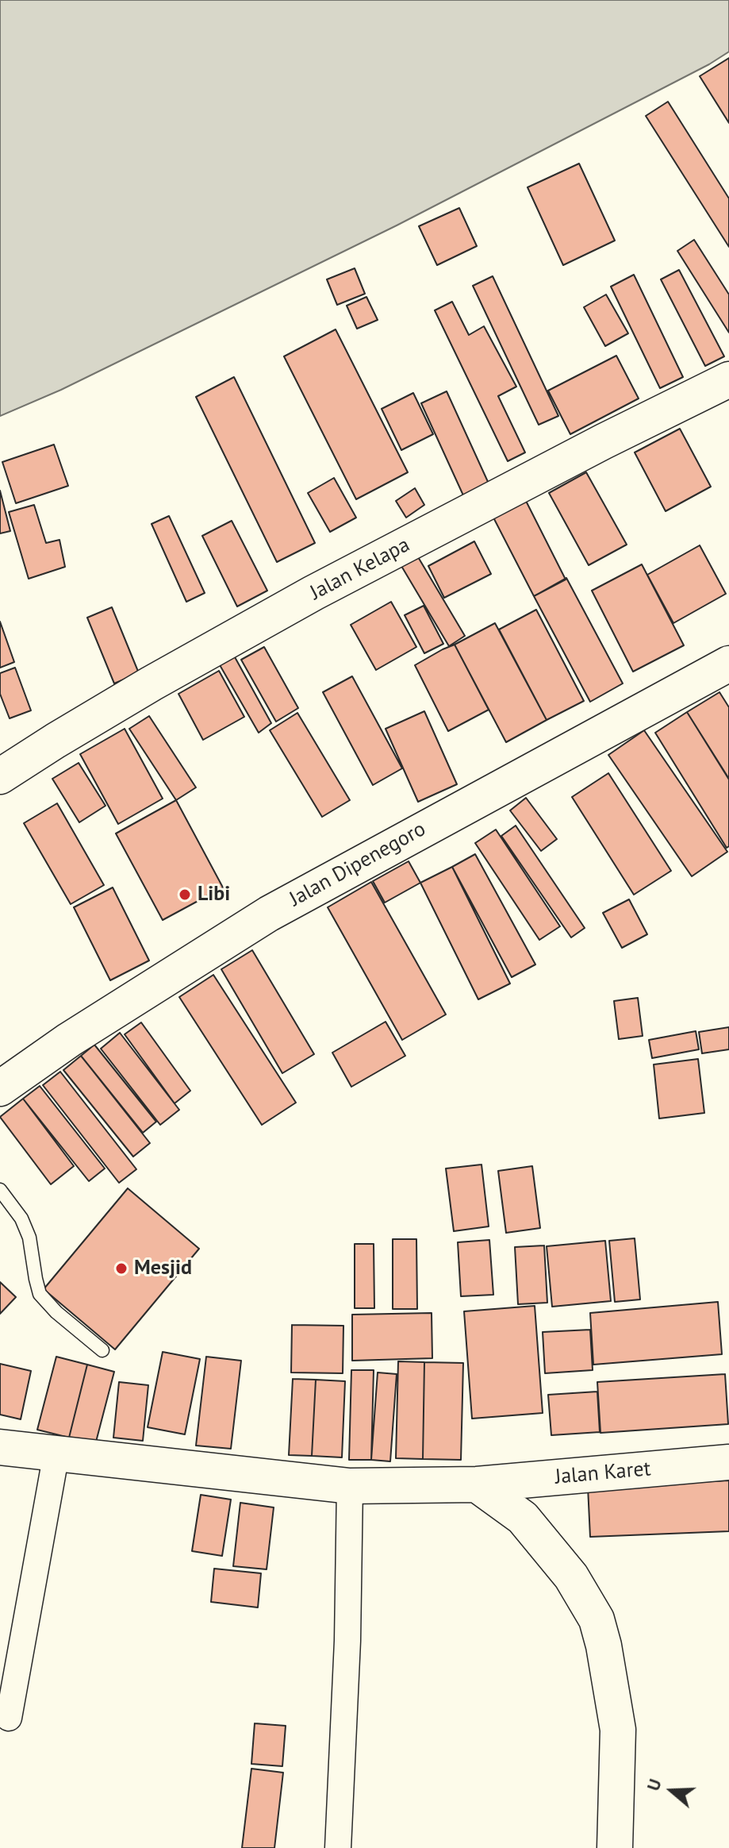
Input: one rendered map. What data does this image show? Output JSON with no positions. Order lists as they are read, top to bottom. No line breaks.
{"streets":{"main road":["Jalan Kelapa","Jalan Dipenegoro","Jalan Karet"]},"places":["Libi","Mesjid"],"north":"left"}
